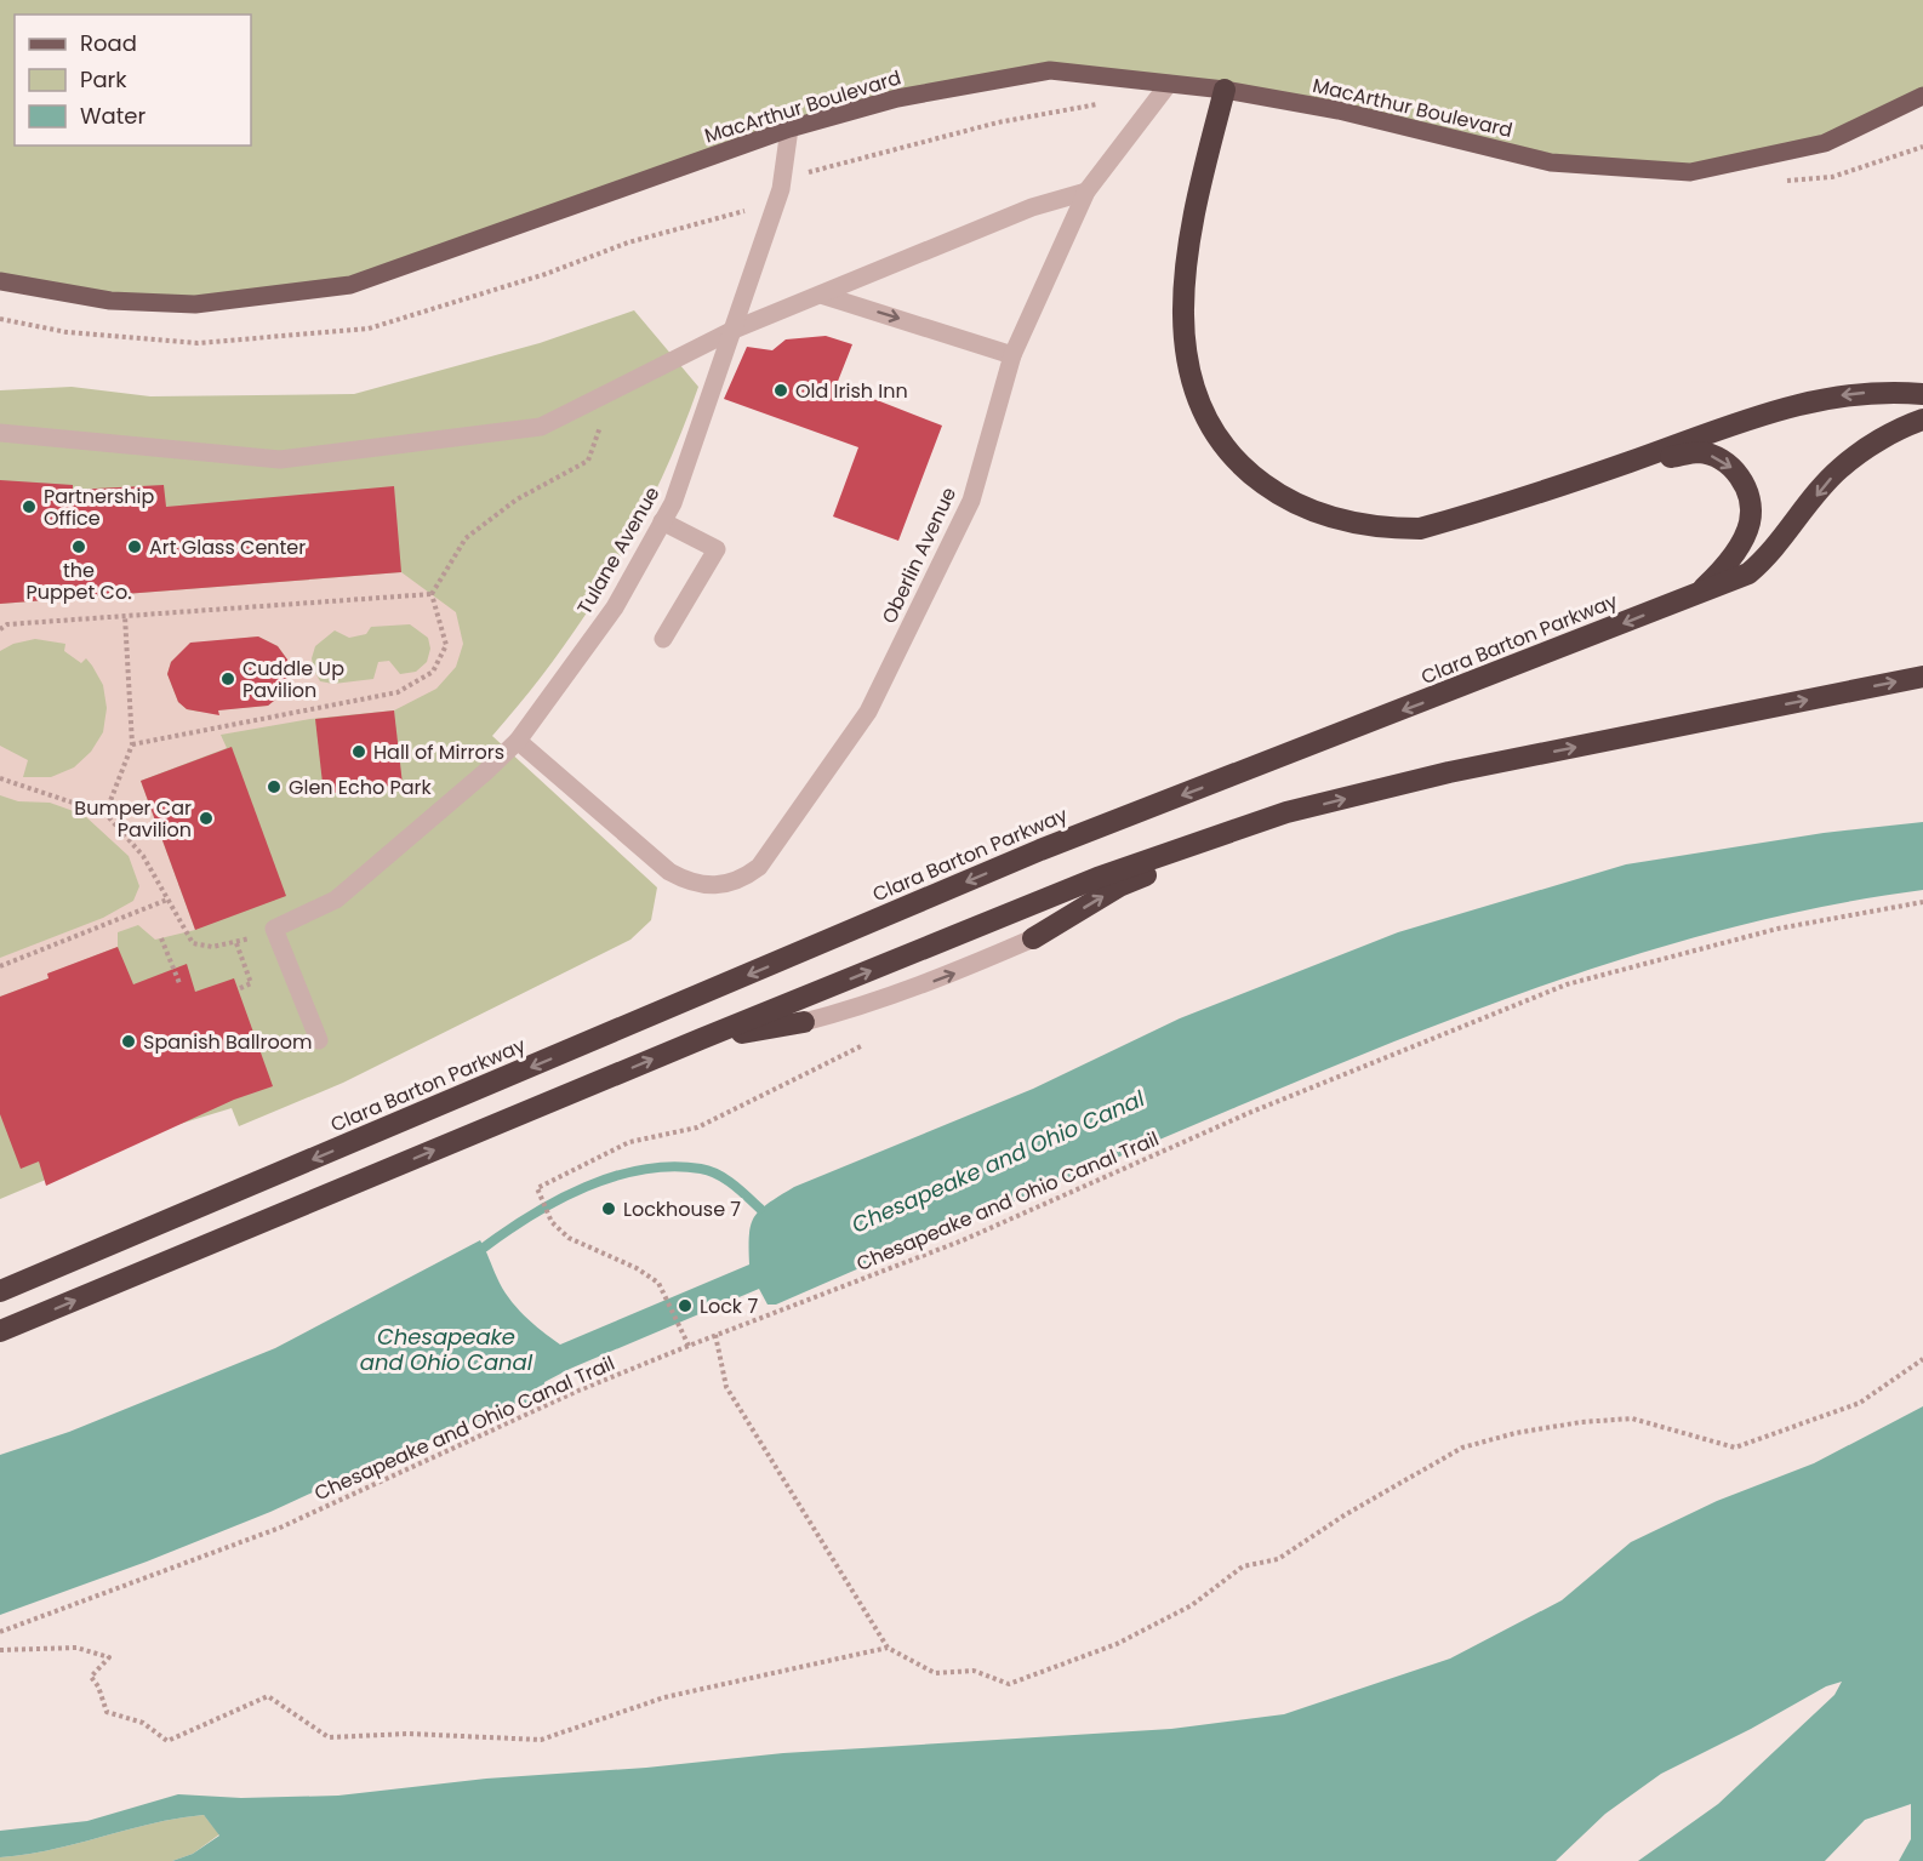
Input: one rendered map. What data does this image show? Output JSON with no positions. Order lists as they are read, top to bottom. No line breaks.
{"streets":{"highway":["Clara Barton Parkway"],"main road":["MacArthur Boulevard"],"street":["Tulane Avenue","Oberlin Avenue"],"path":["Chesapeake and Ohio Canal Trail"]},"crossings":[["MacArthur Boulevard","Tulane Avenue"],["MacArthur Boulevard","Oberlin Avenue"],["Tulane Avenue","Oberlin Avenue"]],"water":["Chesapeake and Ohio Canal"],"places":["Old Irish Inn","Partnership Office","the Puppet Co.","Art Glass Center","Cuddle Up Pavilion","Hall of Mirrors","Glen Echo Park","Bumper Car Pavilion","Spanish Ballroom","Lockhouse 7","Lock 7"],"legend":["Road","Park","Water"]}
